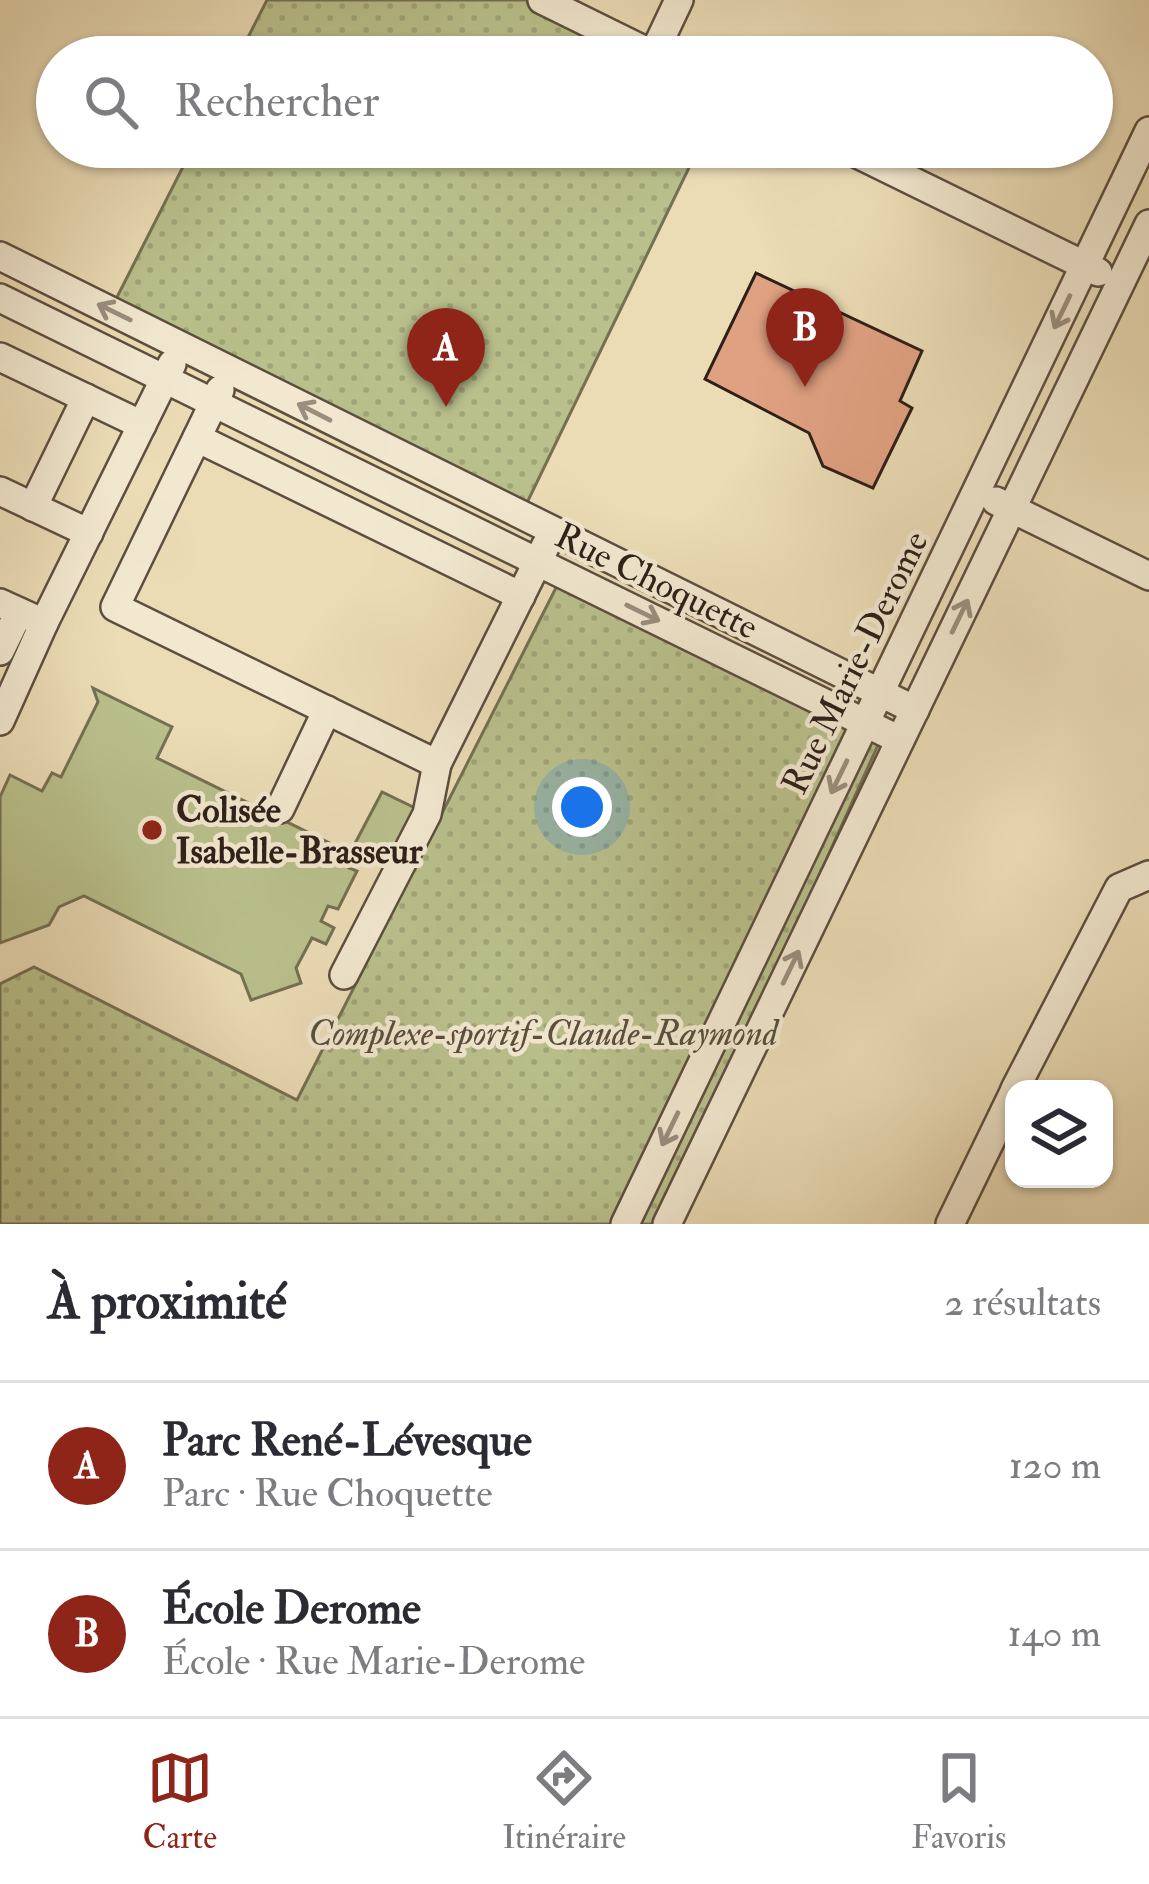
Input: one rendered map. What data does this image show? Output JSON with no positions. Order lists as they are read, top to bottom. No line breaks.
{"streets":{"street":["Rue Choquette","Rue Marie-Derome"]},"crossings":[["Rue Choquette","Rue Marie-Derome"]],"parks":["Complexe-sportif-Claude-Raymond"],"places":["Colisée Isabelle-Brasseur"],"page":{"search":"Rechercher","pins":["B","A"],"heading":["À proximité","2 résultats"],"list":[{"mark":"A","name":"Parc René-Lévesque","note":"Parc · Rue Choquette","value":"120 m"},{"mark":"B","name":"École Derome","note":"École · Rue Marie-Derome","value":"140 m"}],"nav":["Carte","Itinéraire","Favoris"]}}
